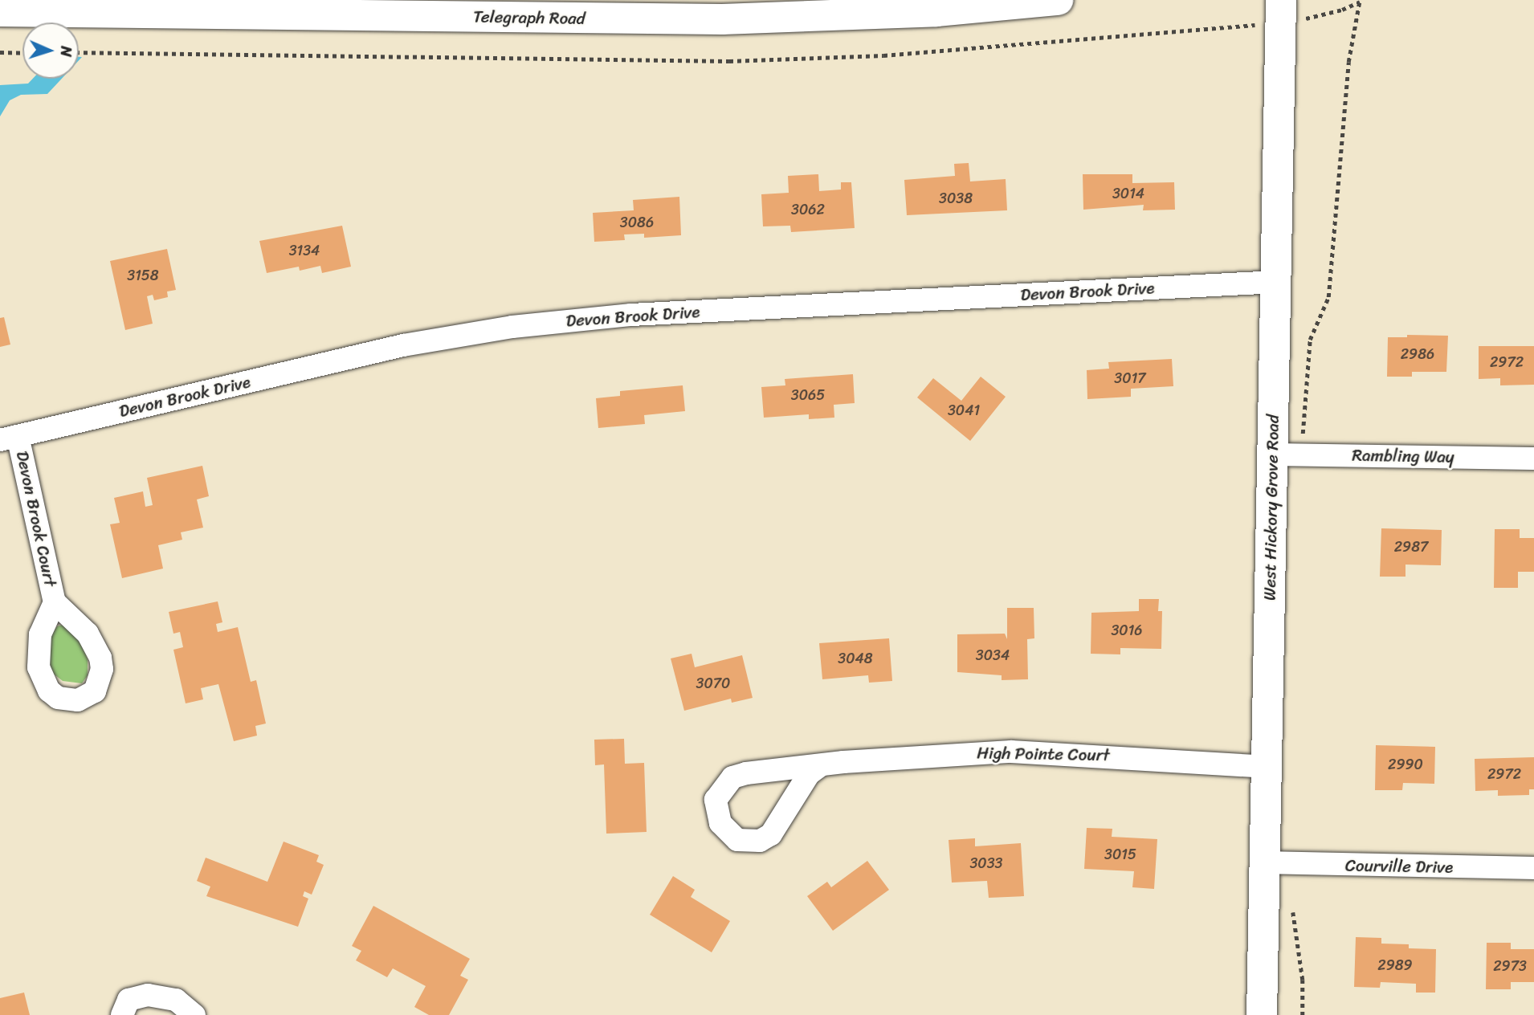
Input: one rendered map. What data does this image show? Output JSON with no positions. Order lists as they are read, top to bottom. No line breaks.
{"streets":{"main road":["Telegraph Road","West Hickory Grove Road"],"street":["Devon Brook Drive","Rambling Way","Devon Brook Court","High Pointe Court","Courville Drive"]},"crossings":[["Devon Brook Drive","West Hickory Grove Road"],["Devon Brook Drive","Devon Brook Court"],["Rambling Way","West Hickory Grove Road"],["West Hickory Grove Road","High Pointe Court"],["West Hickory Grove Road","Courville Drive"]],"house_numbers":["3014","3038","3062","3086","3134","3158","2986","2972","3017","3065","3041","2987","3016","3034","3048","3070","2990","2972","3015","3033","2989","2973"],"north":"right"}
